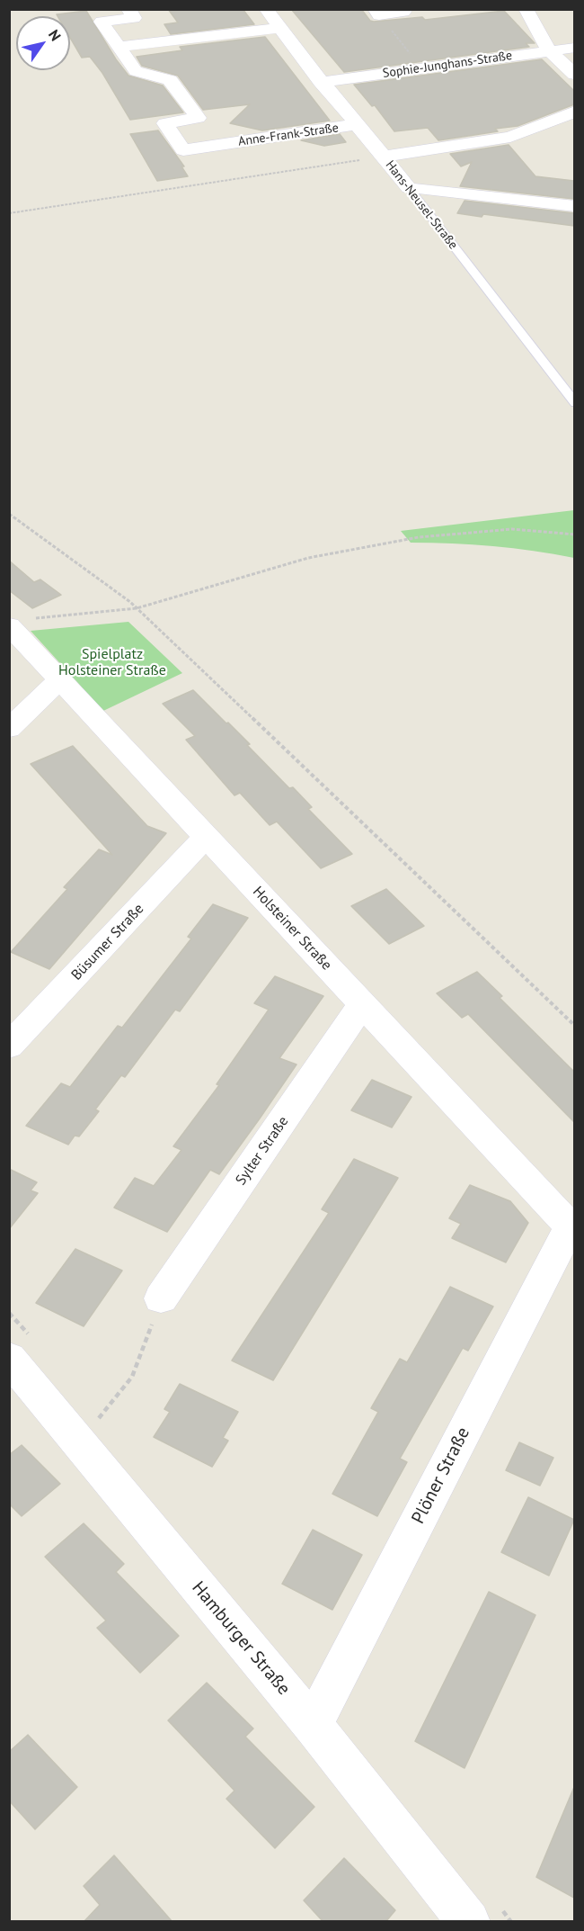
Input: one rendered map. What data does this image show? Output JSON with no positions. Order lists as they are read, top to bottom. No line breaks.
{"streets":{"street":["Sophie-Junghans-Straße","Anne-Frank-Straße","Hans-Neusel-Straße","Holsteiner Straße","Büsumer Straße","Sylter Straße","Plöner Straße","Hamburger Straße"]},"crossings":[["Sophie-Junghans-Straße","Hans-Neusel-Straße"],["Anne-Frank-Straße","Hans-Neusel-Straße"],["Holsteiner Straße","Büsumer Straße"],["Holsteiner Straße","Sylter Straße"],["Holsteiner Straße","Plöner Straße"],["Plöner Straße","Hamburger Straße"]],"parks":["Spielplatz Holsteiner Straße"],"north":"top right"}
